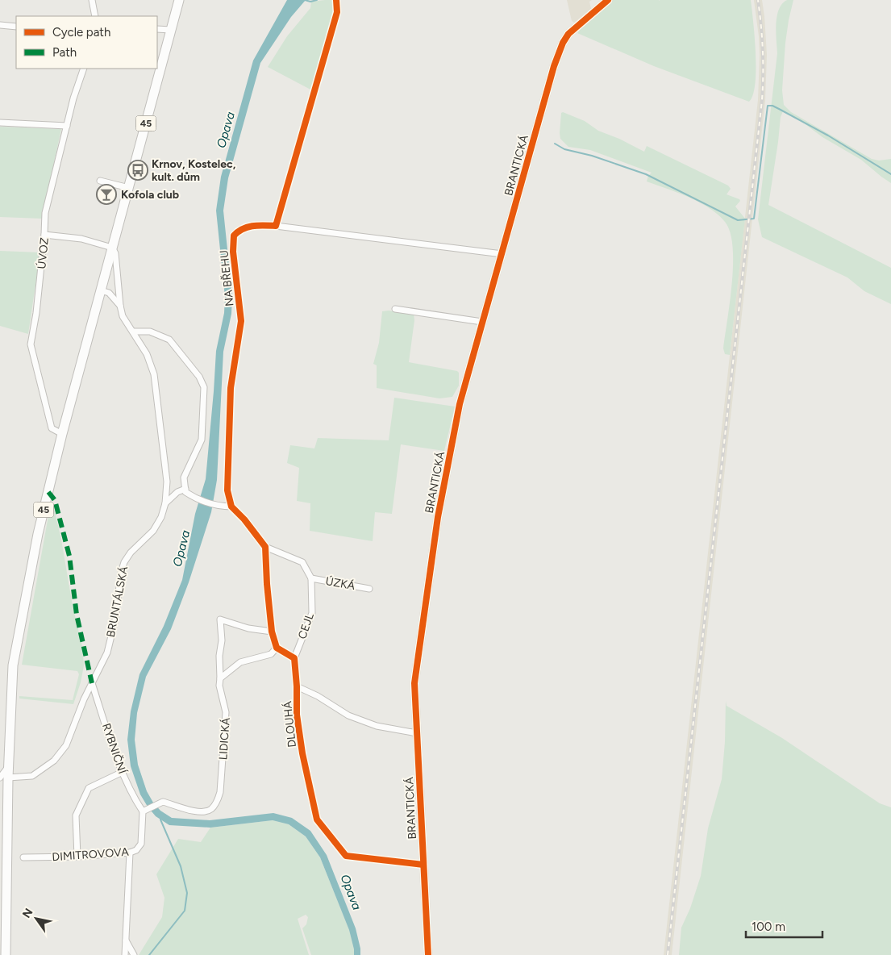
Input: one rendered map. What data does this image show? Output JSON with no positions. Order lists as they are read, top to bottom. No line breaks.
{"streets":{"main road":["45","BRUNTÁLSKÁ"],"street":["BRANTICKÁ","ÚVOZ","NA BŘEHU","ÚZKÁ","CEJL","DLOUHÁ","LIDICKÁ","RYBNIČNÍ","DIMITROVOVA"]},"crossings":[["BRANTICKÁ","DLOUHÁ"],["ÚVOZ","BRUNTÁLSKÁ"],["ÚZKÁ","CEJL"],["BRUNTÁLSKÁ","RYBNIČNÍ"],["CEJL","DLOUHÁ"],["LIDICKÁ","RYBNIČNÍ"],["LIDICKÁ","DIMITROVOVA"],["RYBNIČNÍ","DIMITROVOVA"]],"water":["Opava"],"places":{"bus stop":["Krnov, Kostelec, kult. dům"],"bar":["Kofola club"]},"legend":["Cycle path","Path"],"scale_bar":"100 m","north":"top left"}
